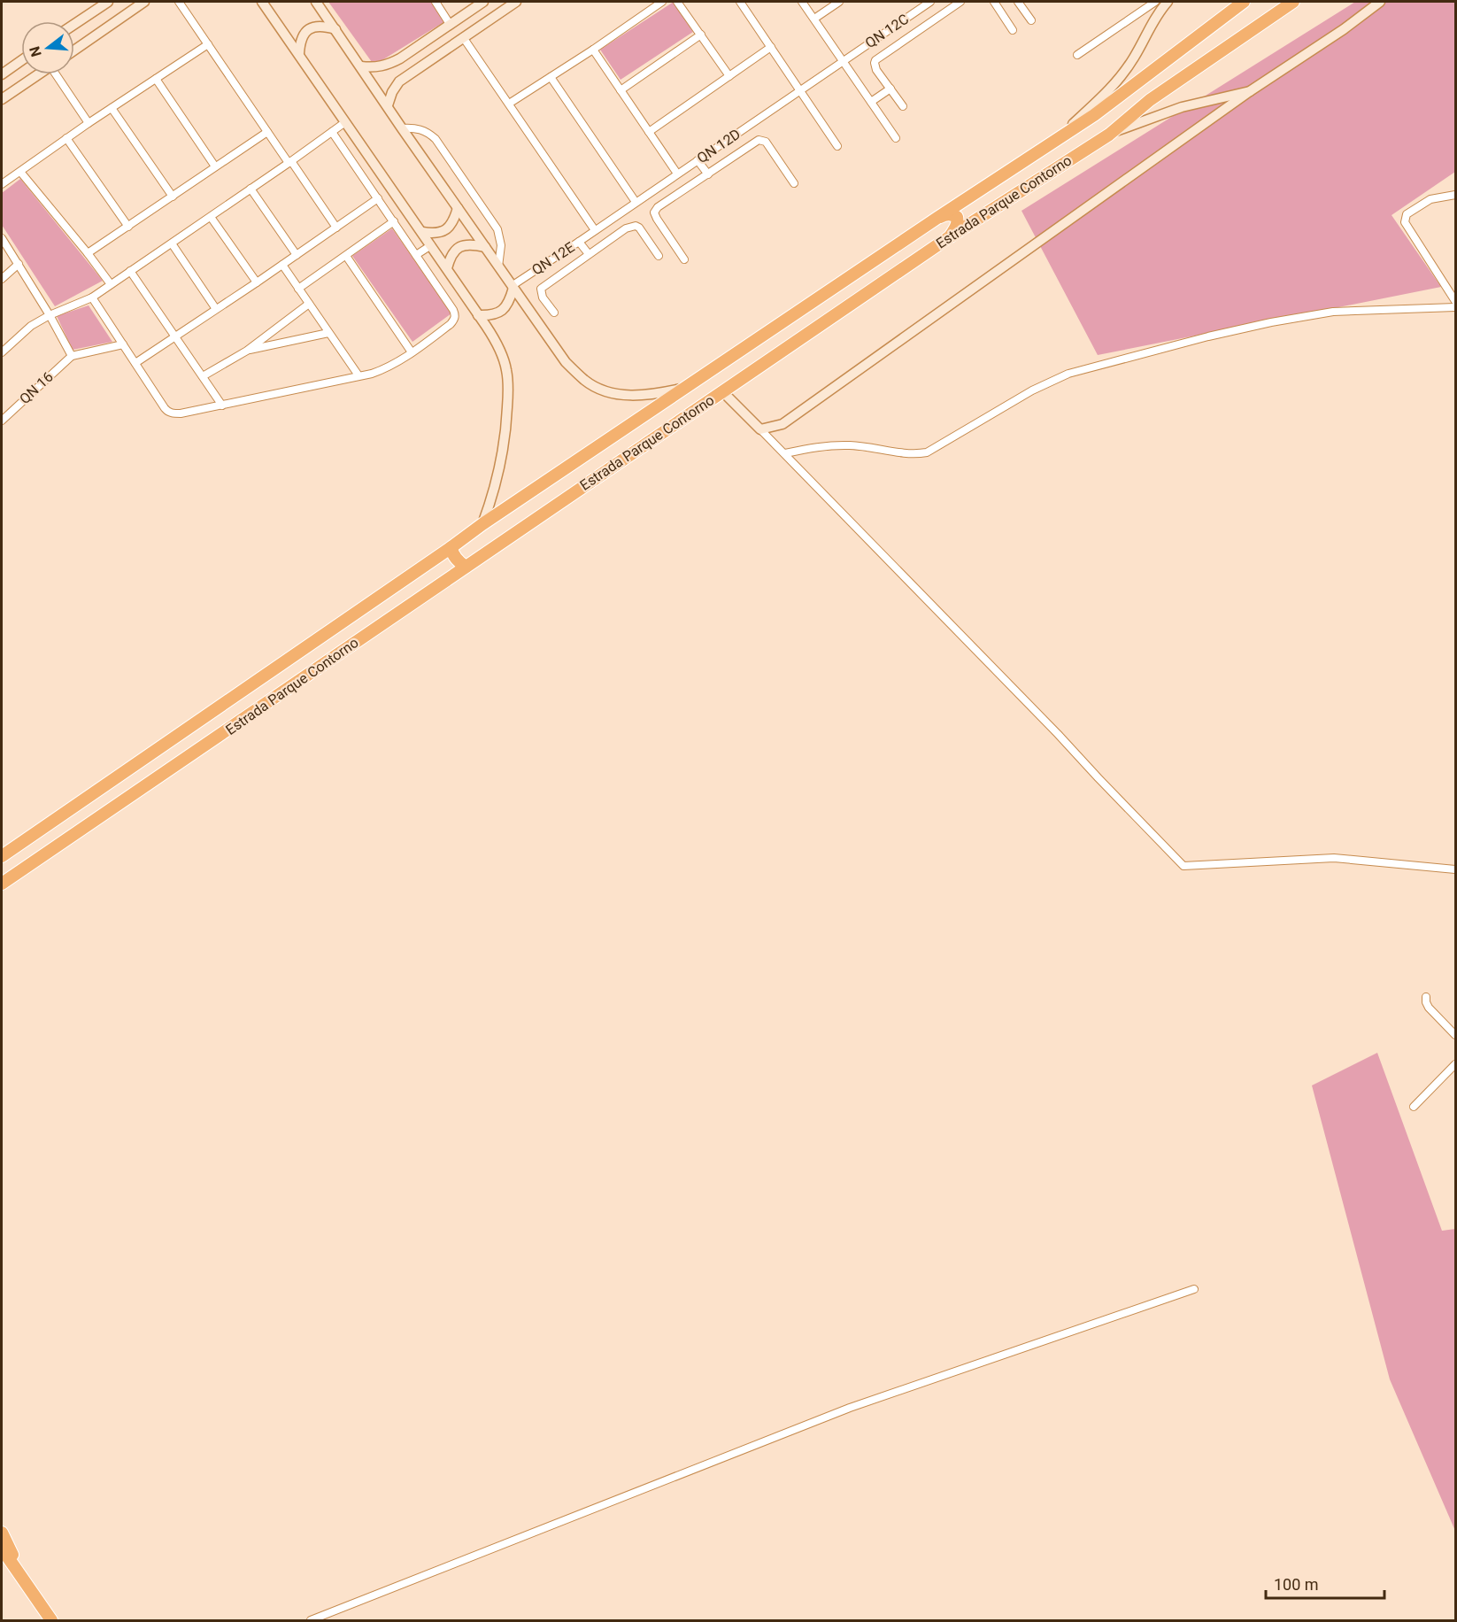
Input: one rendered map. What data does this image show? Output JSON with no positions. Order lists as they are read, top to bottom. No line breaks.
{"streets":{"highway":["Estrada Parque Contorno"],"street":["QN 12C","QN 12D","QN 12E","QN 16"]},"crossings":[["QN 12C","QN 12D"],["QN 12D","QN 12E"]],"scale_bar":"100 m","north":"left"}
